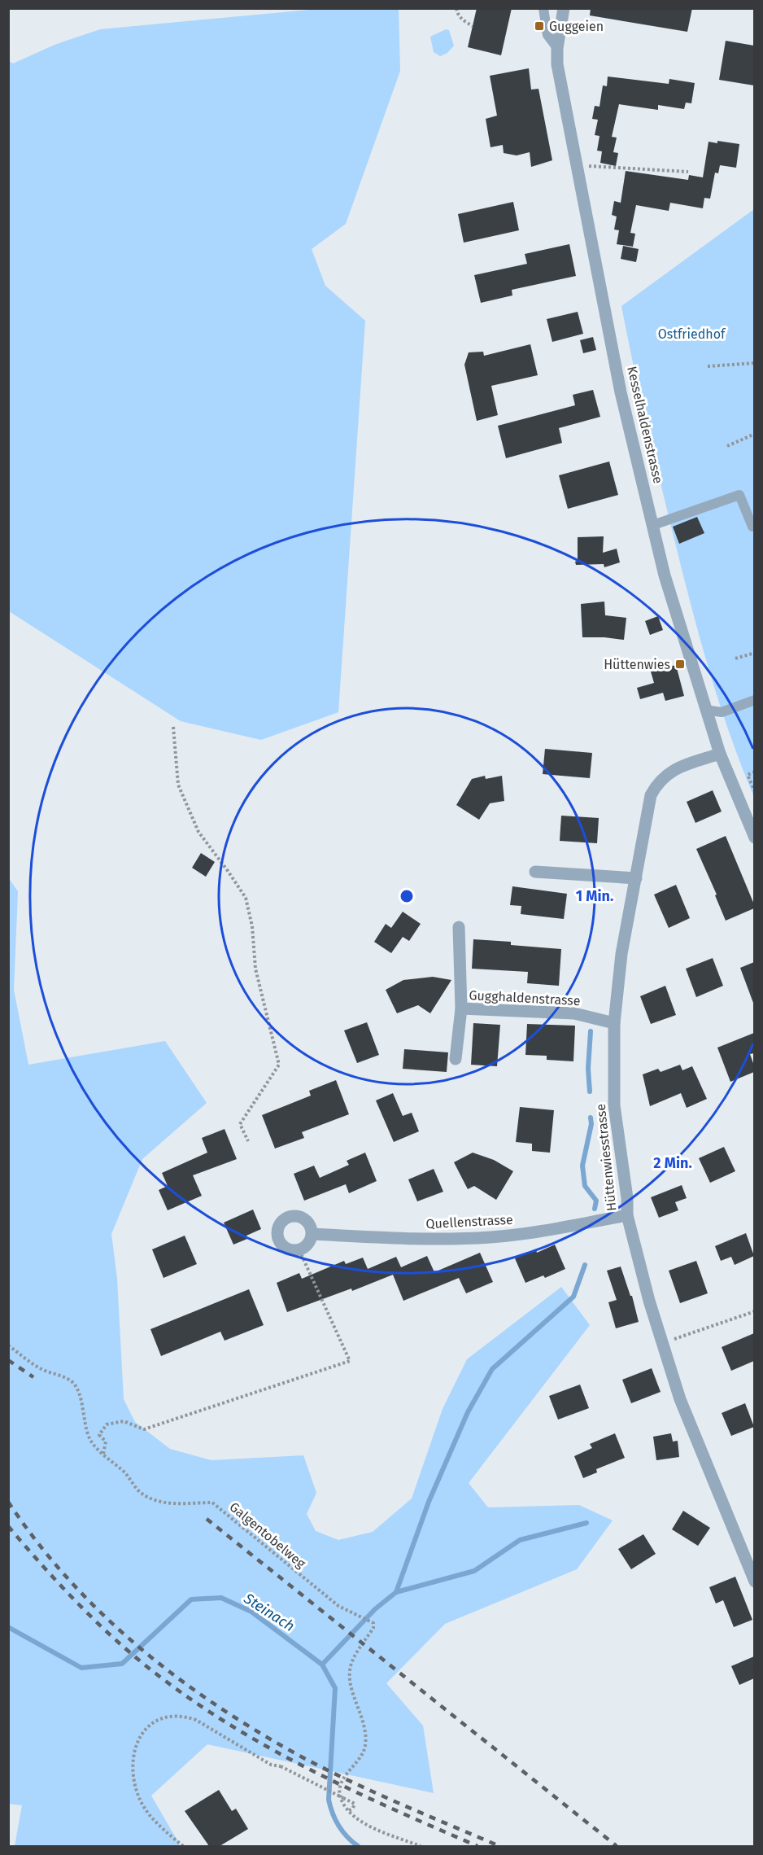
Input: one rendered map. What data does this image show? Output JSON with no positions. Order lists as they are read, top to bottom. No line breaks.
{"streets":{"street":["Kesselhaldenstrasse","Gugghaldenstrasse","Hüttenwiesstrasse","Quellenstrasse"],"path":["Galgentobelweg"]},"crossings":[["Kesselhaldenstrasse","Hüttenwiesstrasse"],["Gugghaldenstrasse","Hüttenwiesstrasse"],["Hüttenwiesstrasse","Quellenstrasse"]],"water":["Steinach"],"parks":["Ostfriedhof"],"places":{"transit":["Guggeien","Hüttenwies"]},"rings":["1 Min.","2 Min."]}
